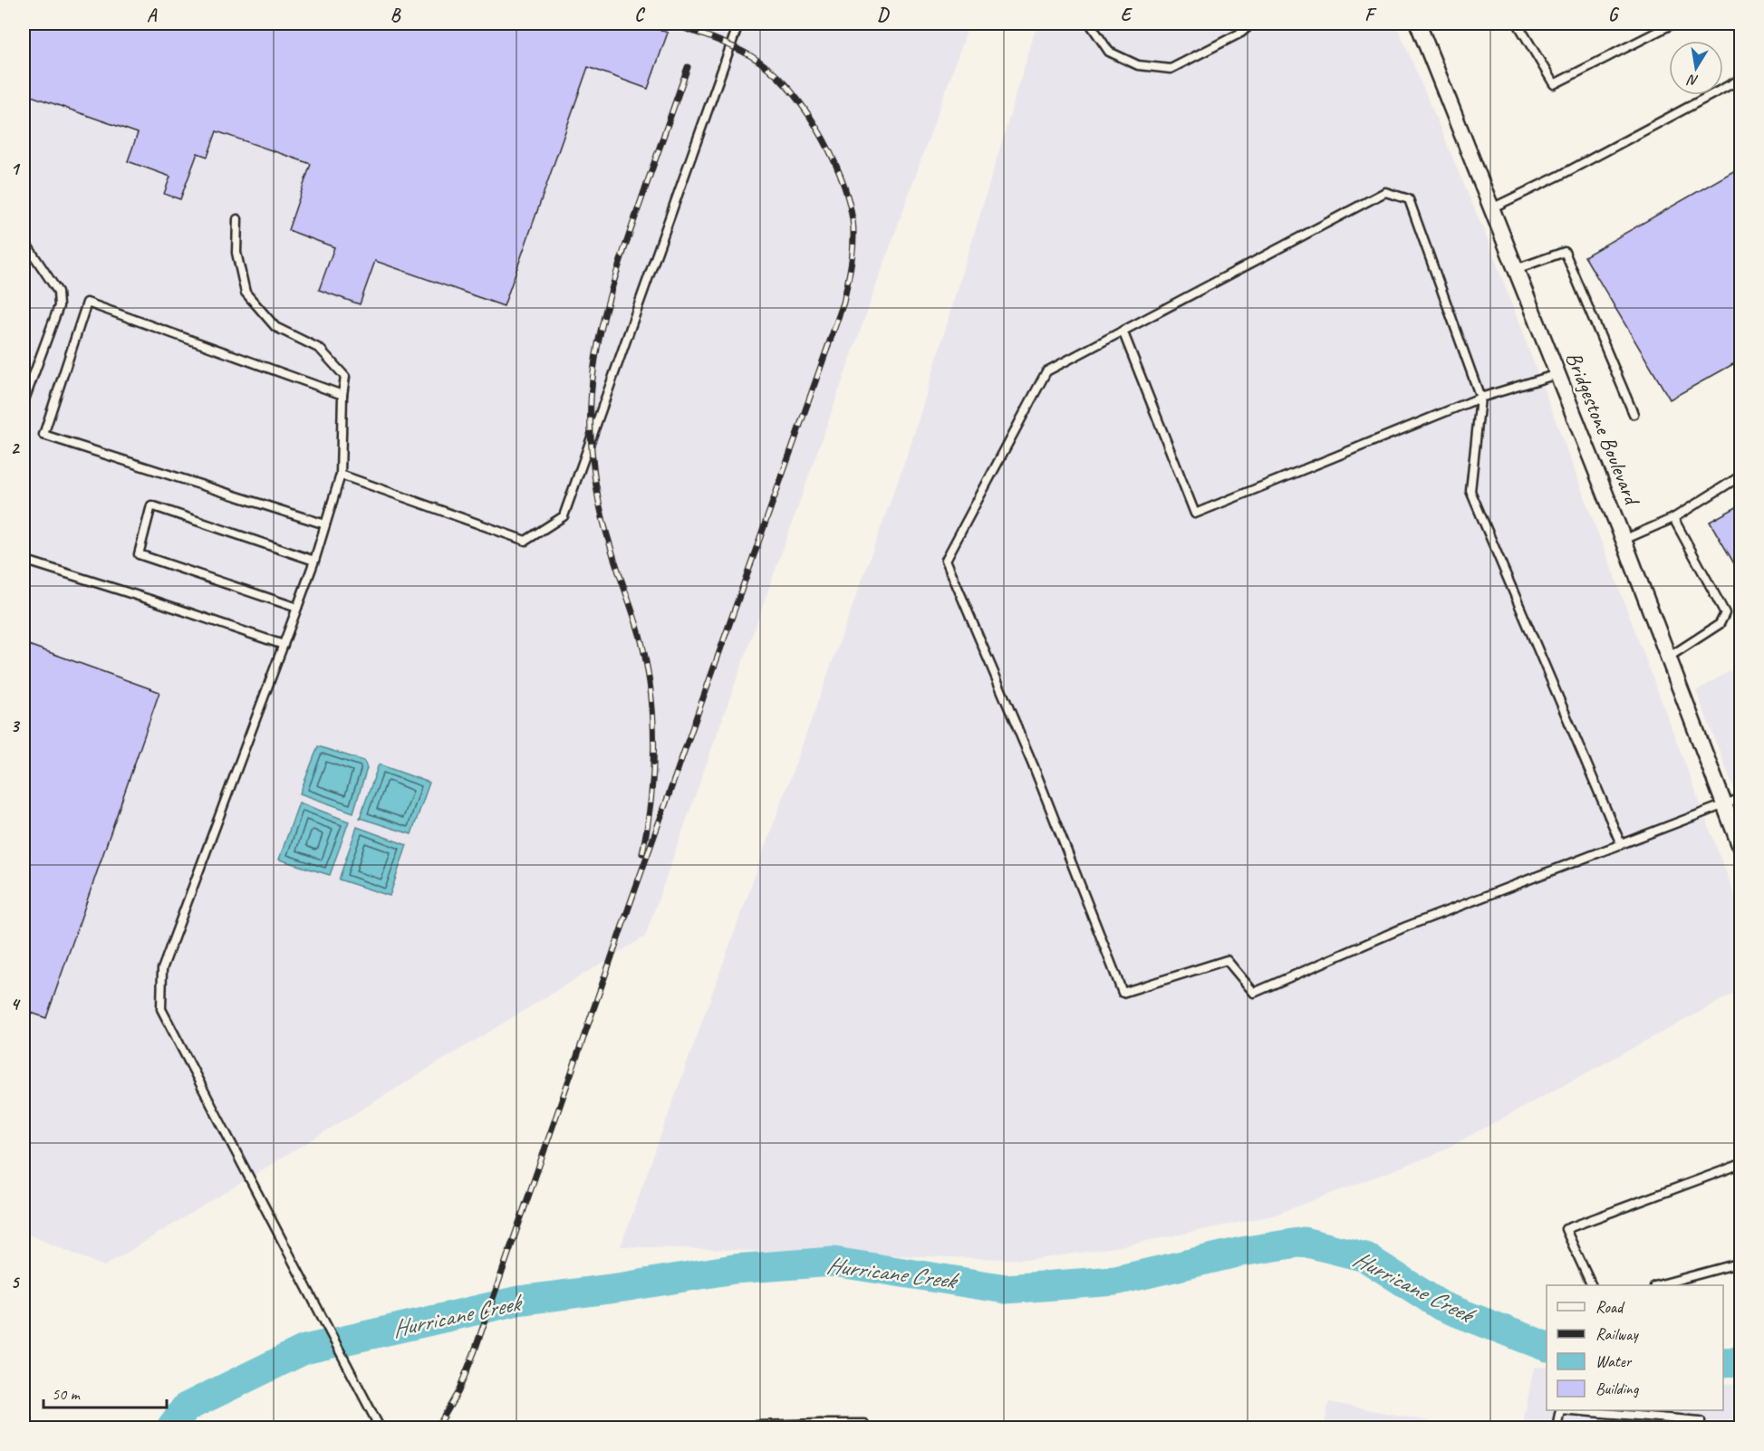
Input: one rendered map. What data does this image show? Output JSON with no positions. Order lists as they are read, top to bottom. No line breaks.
{"streets":{"street":["Bridgestone Boulevard"]},"water":["Hurricane Creek"],"legend":["Road","Railway","Water","Building"],"scale_bar":"50 m","north":"bottom","grid":{"columns":["A","B","C","D","E","F","G"],"rows":["1","2","3","4","5"]}}
